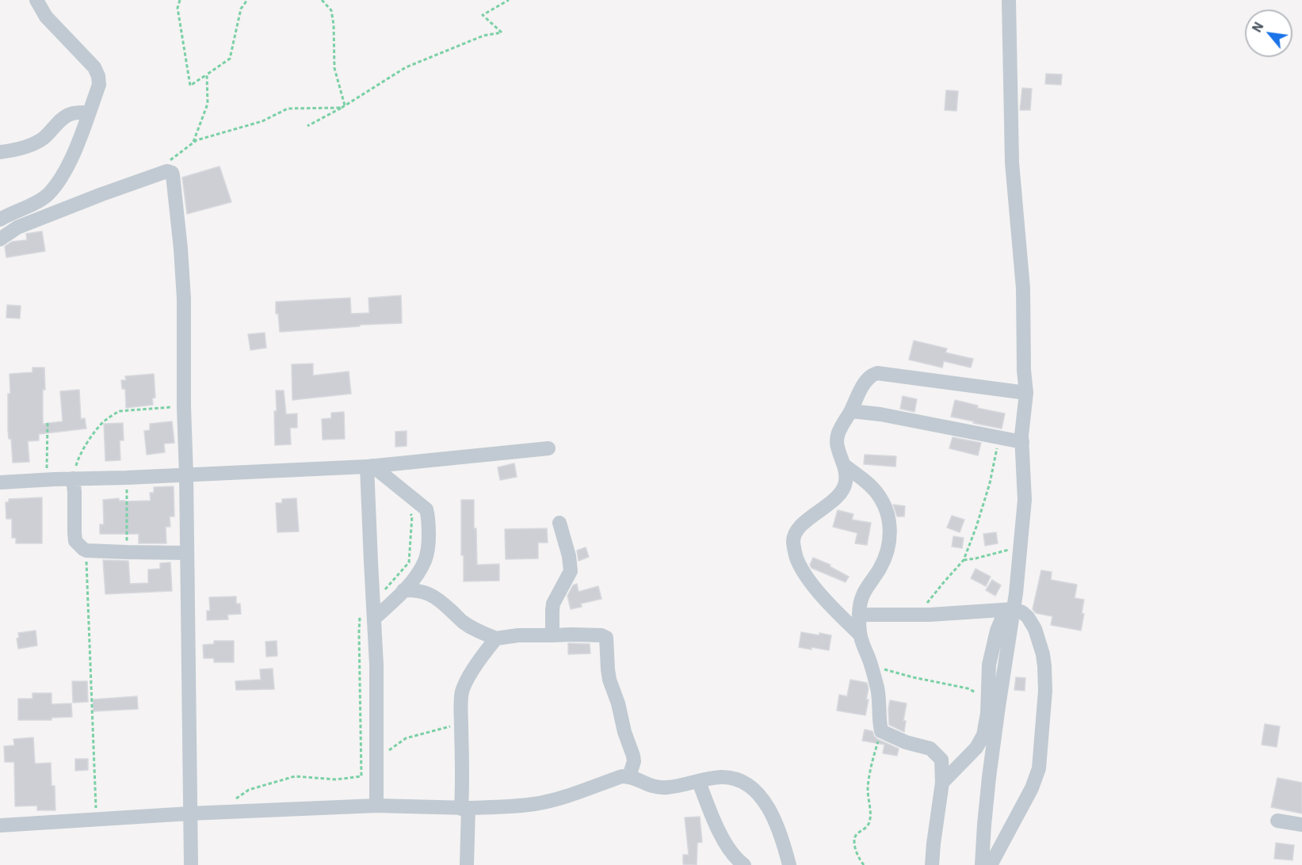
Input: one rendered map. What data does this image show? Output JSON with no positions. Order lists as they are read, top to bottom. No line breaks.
{"north":"top left"}
